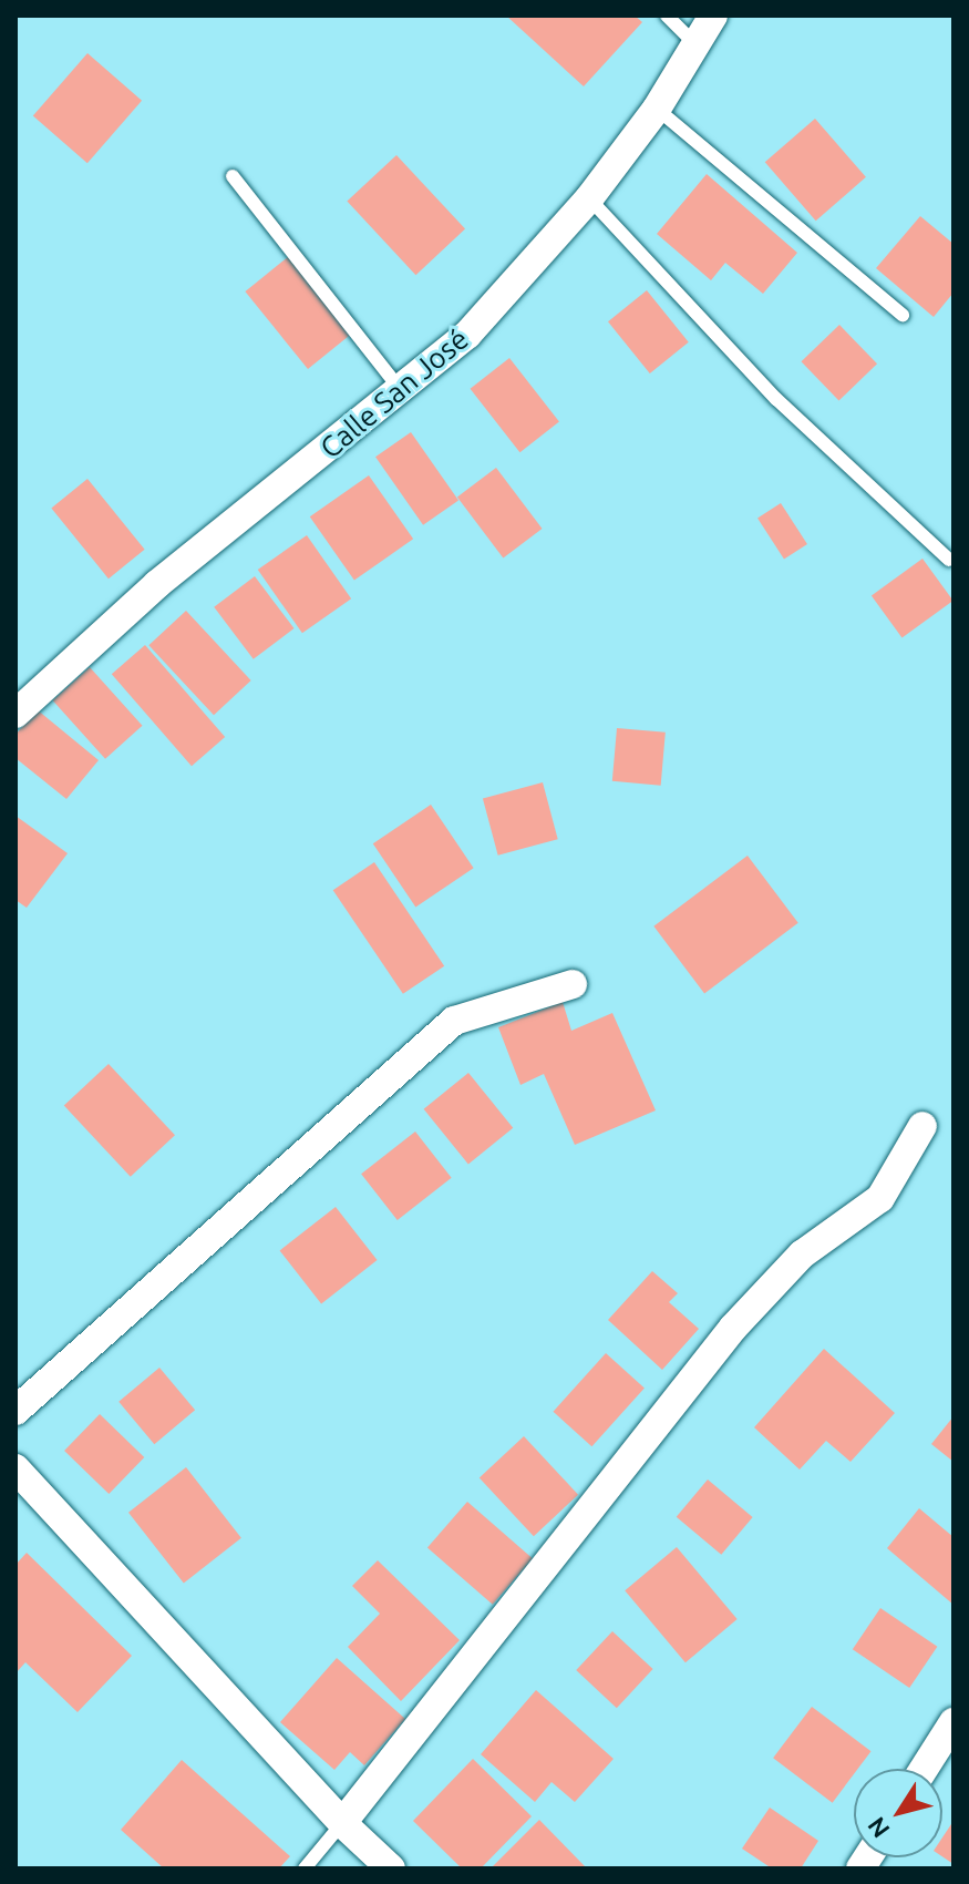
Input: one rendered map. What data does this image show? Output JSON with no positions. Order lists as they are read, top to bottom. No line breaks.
{"streets":{"street":["Calle San José"]},"north":"bottom left"}
